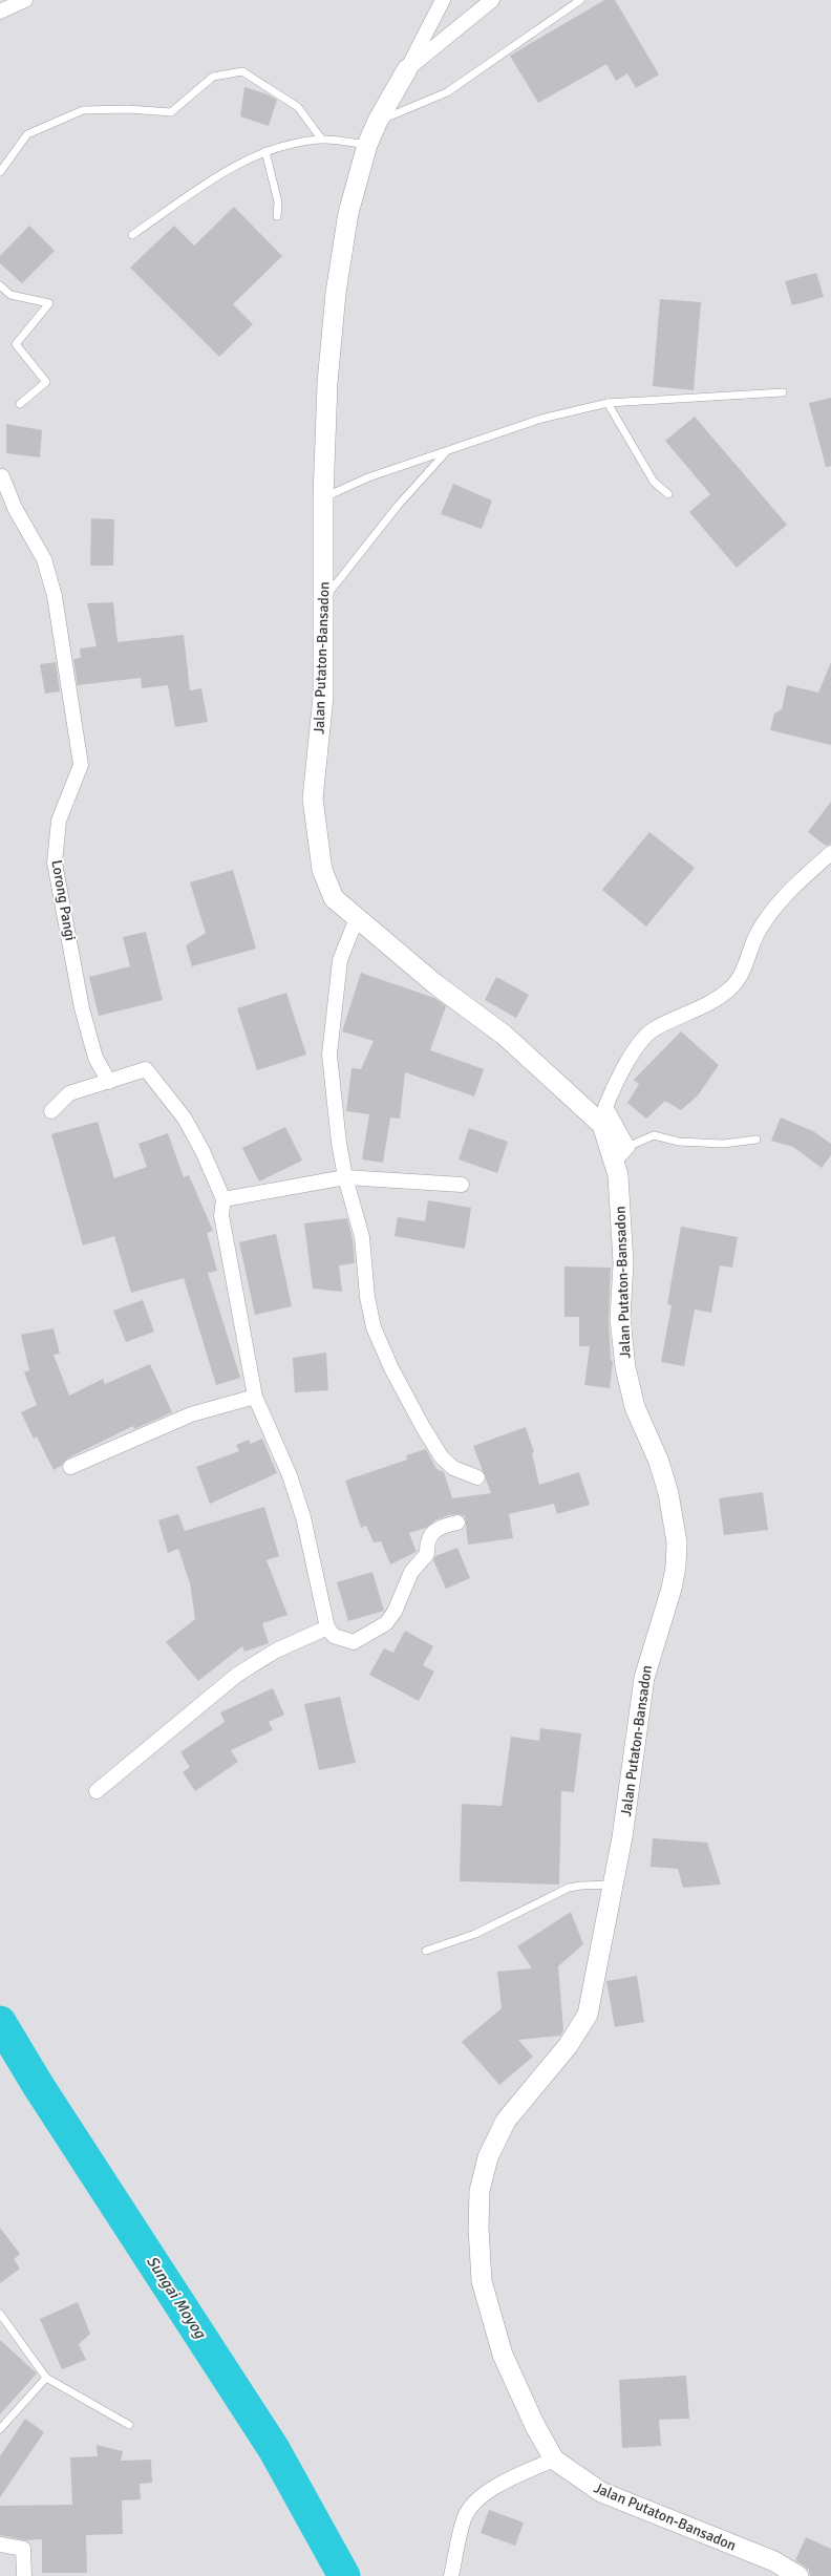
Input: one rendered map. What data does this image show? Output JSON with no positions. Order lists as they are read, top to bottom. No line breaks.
{"streets":{"street":["Jalan Putaton-Bansadon","Lorong Pangi"]},"water":["Sungai Moyog"]}
